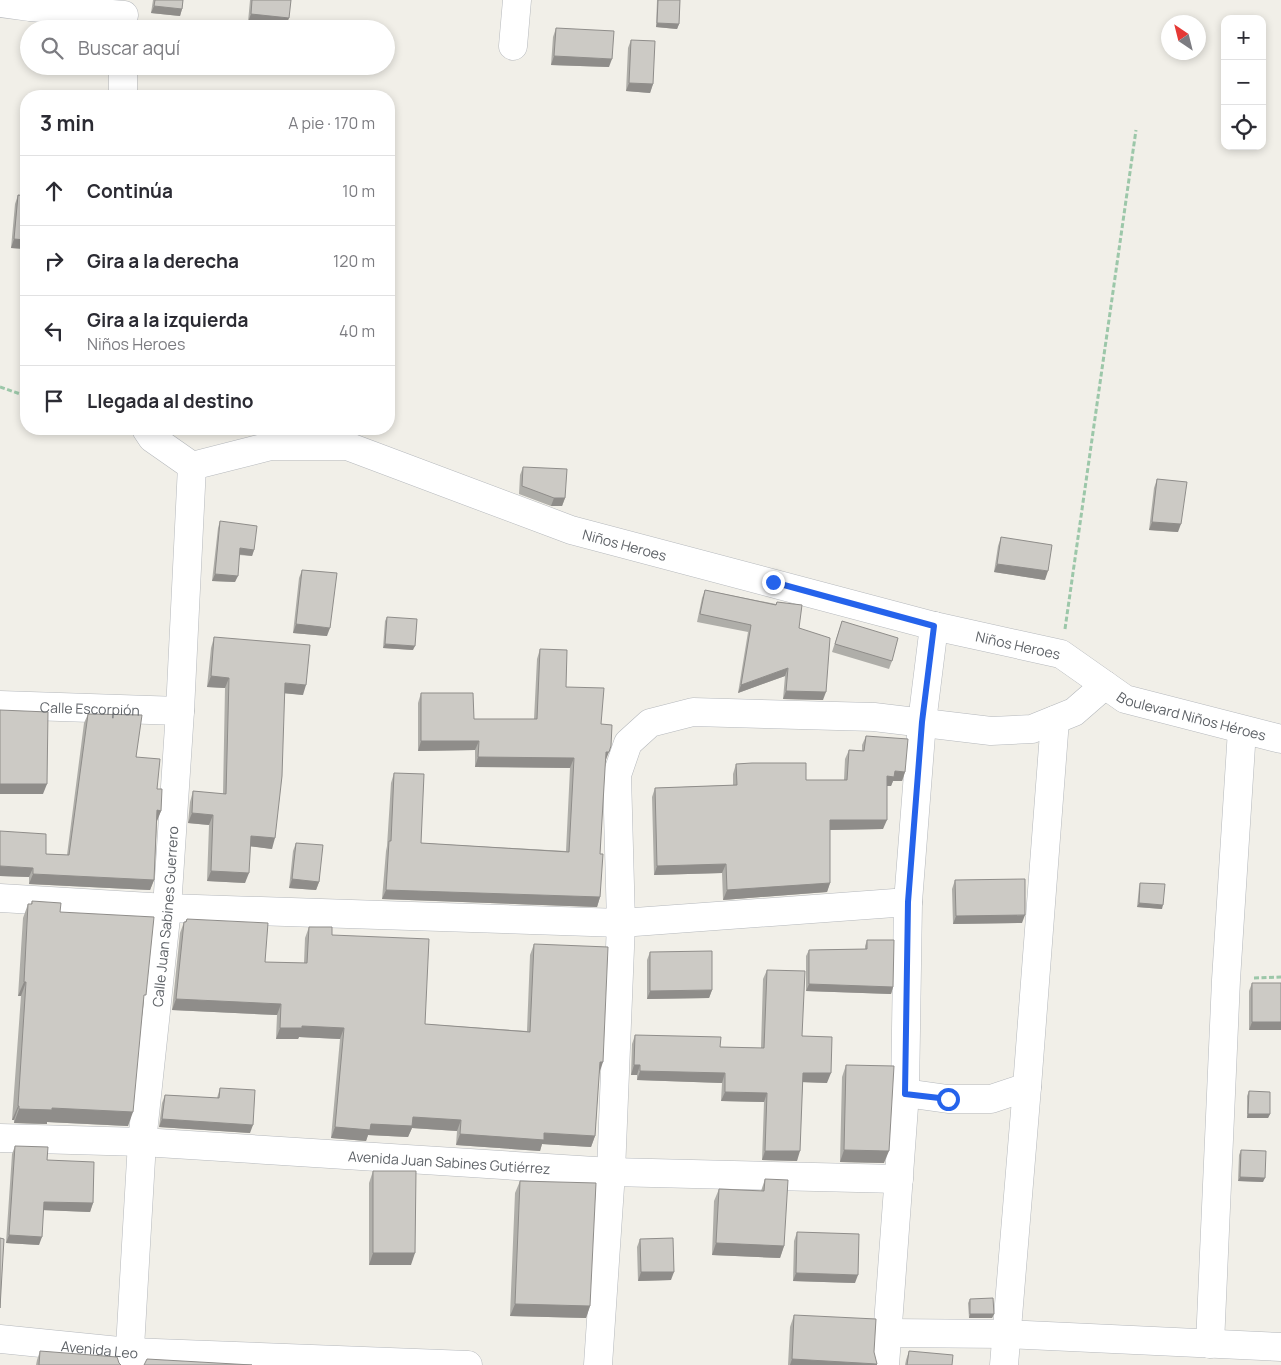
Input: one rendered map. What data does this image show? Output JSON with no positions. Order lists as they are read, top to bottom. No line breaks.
{"streets":{"street":["Niños Heroes","Calle Escorpión","Boulevard Niños Héroes","Calle Juan Sabines Guerrero","Avenida Juan Sabines Gutiérrez","Avenida Leo"]},"crossings":[["Niños Heroes","Boulevard Niños Héroes"],["Niños Heroes","Calle Juan Sabines Guerrero"],["Calle Escorpión","Calle Juan Sabines Guerrero"],["Calle Juan Sabines Guerrero","Avenida Juan Sabines Gutiérrez"],["Calle Juan Sabines Guerrero","Avenida Leo"]],"north":"top left","page":{"map_buttons":["+","−"],"search":"Buscar aquí","heading":["3 min","A pie · 170 m"],"list":[["Continúa","10 m"],["Gira a la derecha","120 m"],["Gira a la izquierda","Niños Heroes","40 m"],"Llegada al destino"]}}
